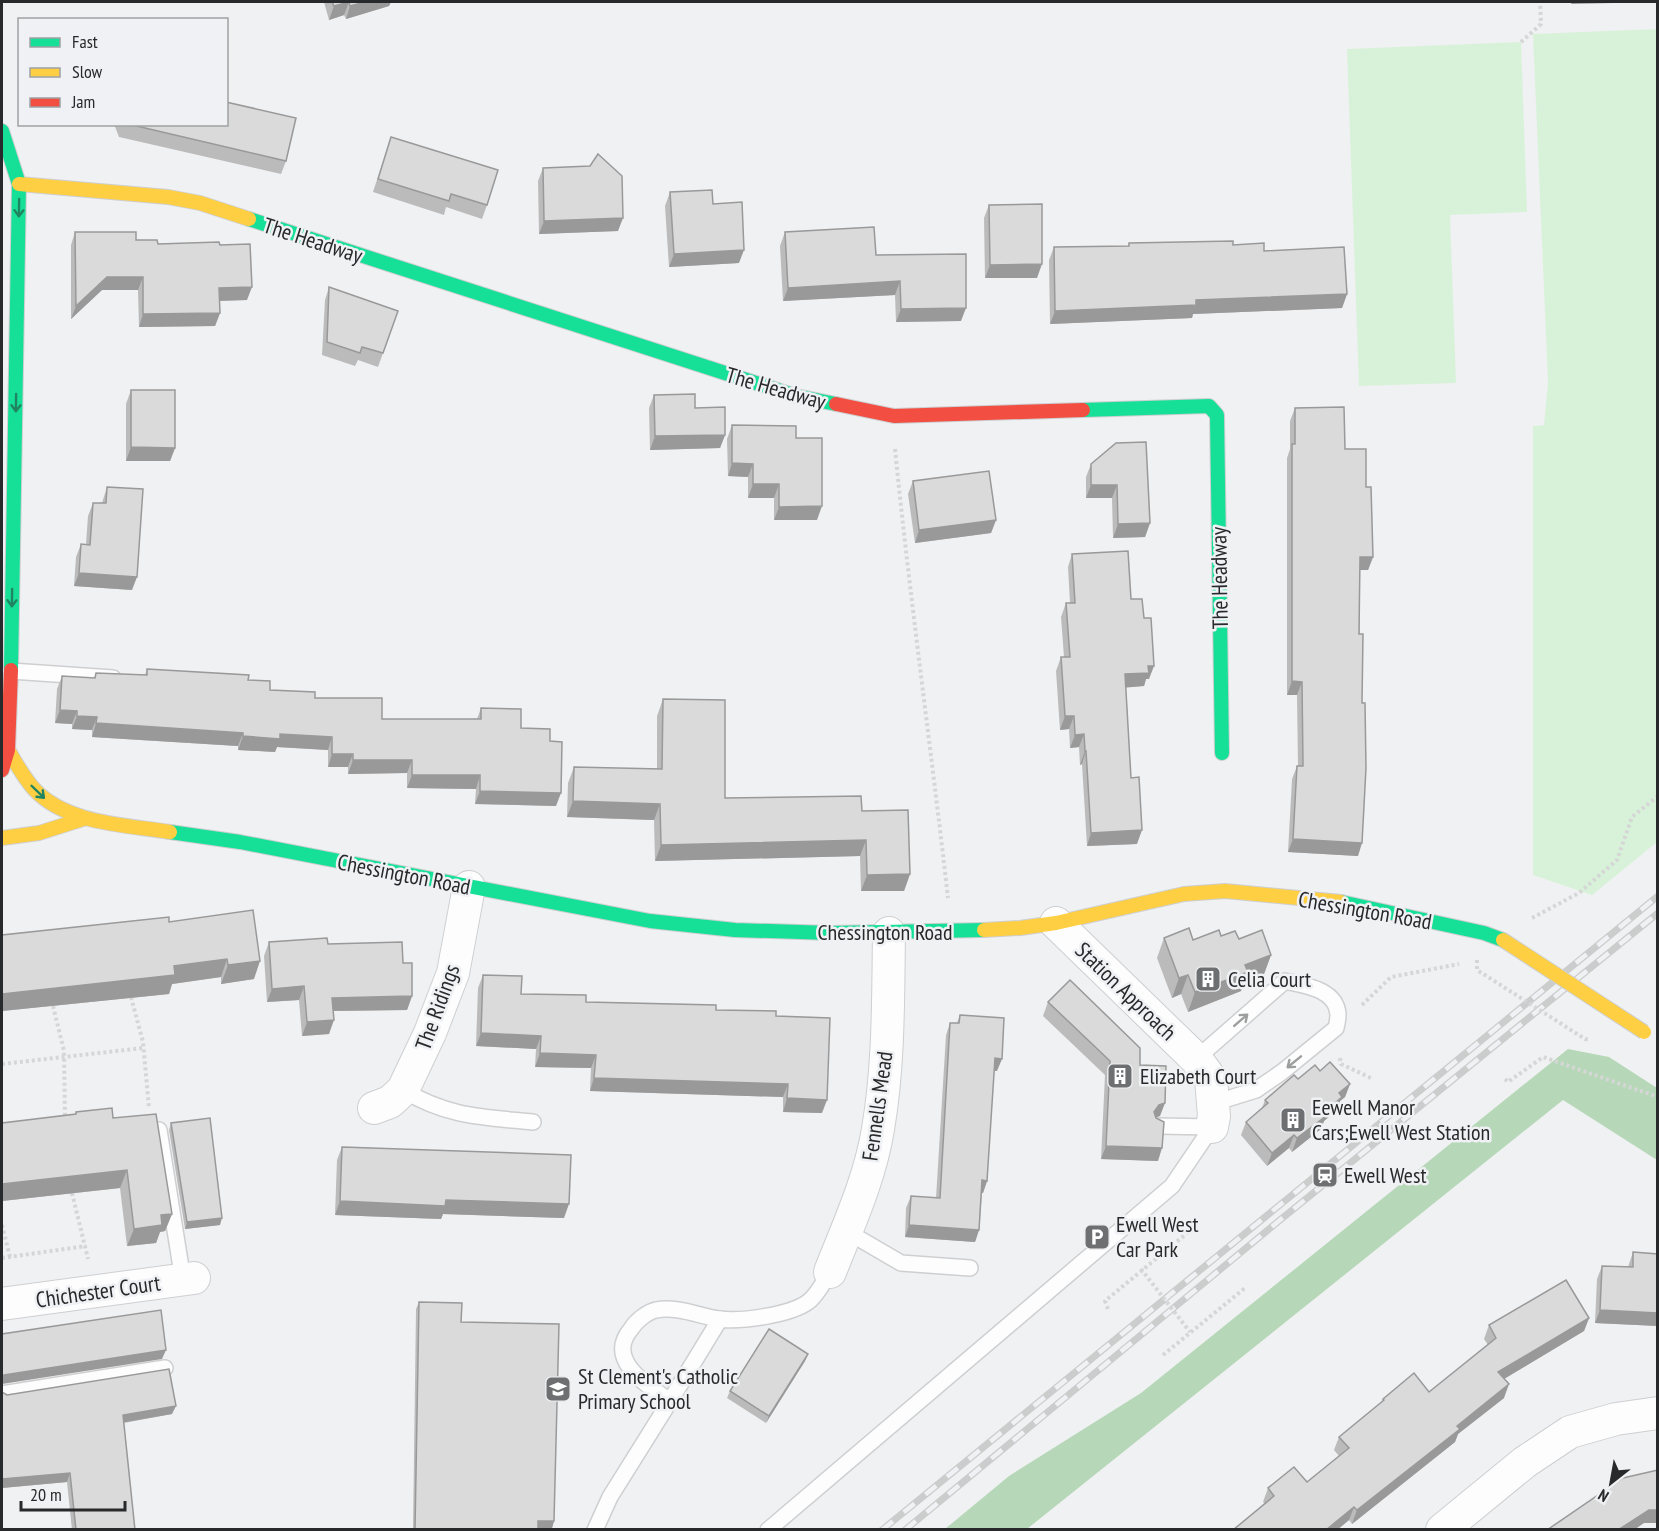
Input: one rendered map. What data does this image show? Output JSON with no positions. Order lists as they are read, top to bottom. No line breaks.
{"streets":{"main road":["The Headway","Chessington Road"],"street":["Station Approach","The Ridings","Fennells Mead","Chichester Court"]},"crossings":[["Chessington Road","Station Approach"],["Chessington Road","The Ridings"],["Chessington Road","Fennells Mead"]],"places":{"building":["Celia Court","Elizabeth Court","Eewell Manor Cars;Ewell West Station"],"station":["Ewell West"],"parking":["Ewell West Car Park"],"school or university":["St Clement's Catholic Primary School"]},"legend":["Fast","Slow","Jam"],"scale_bar":"20 m","north":"bottom left"}
